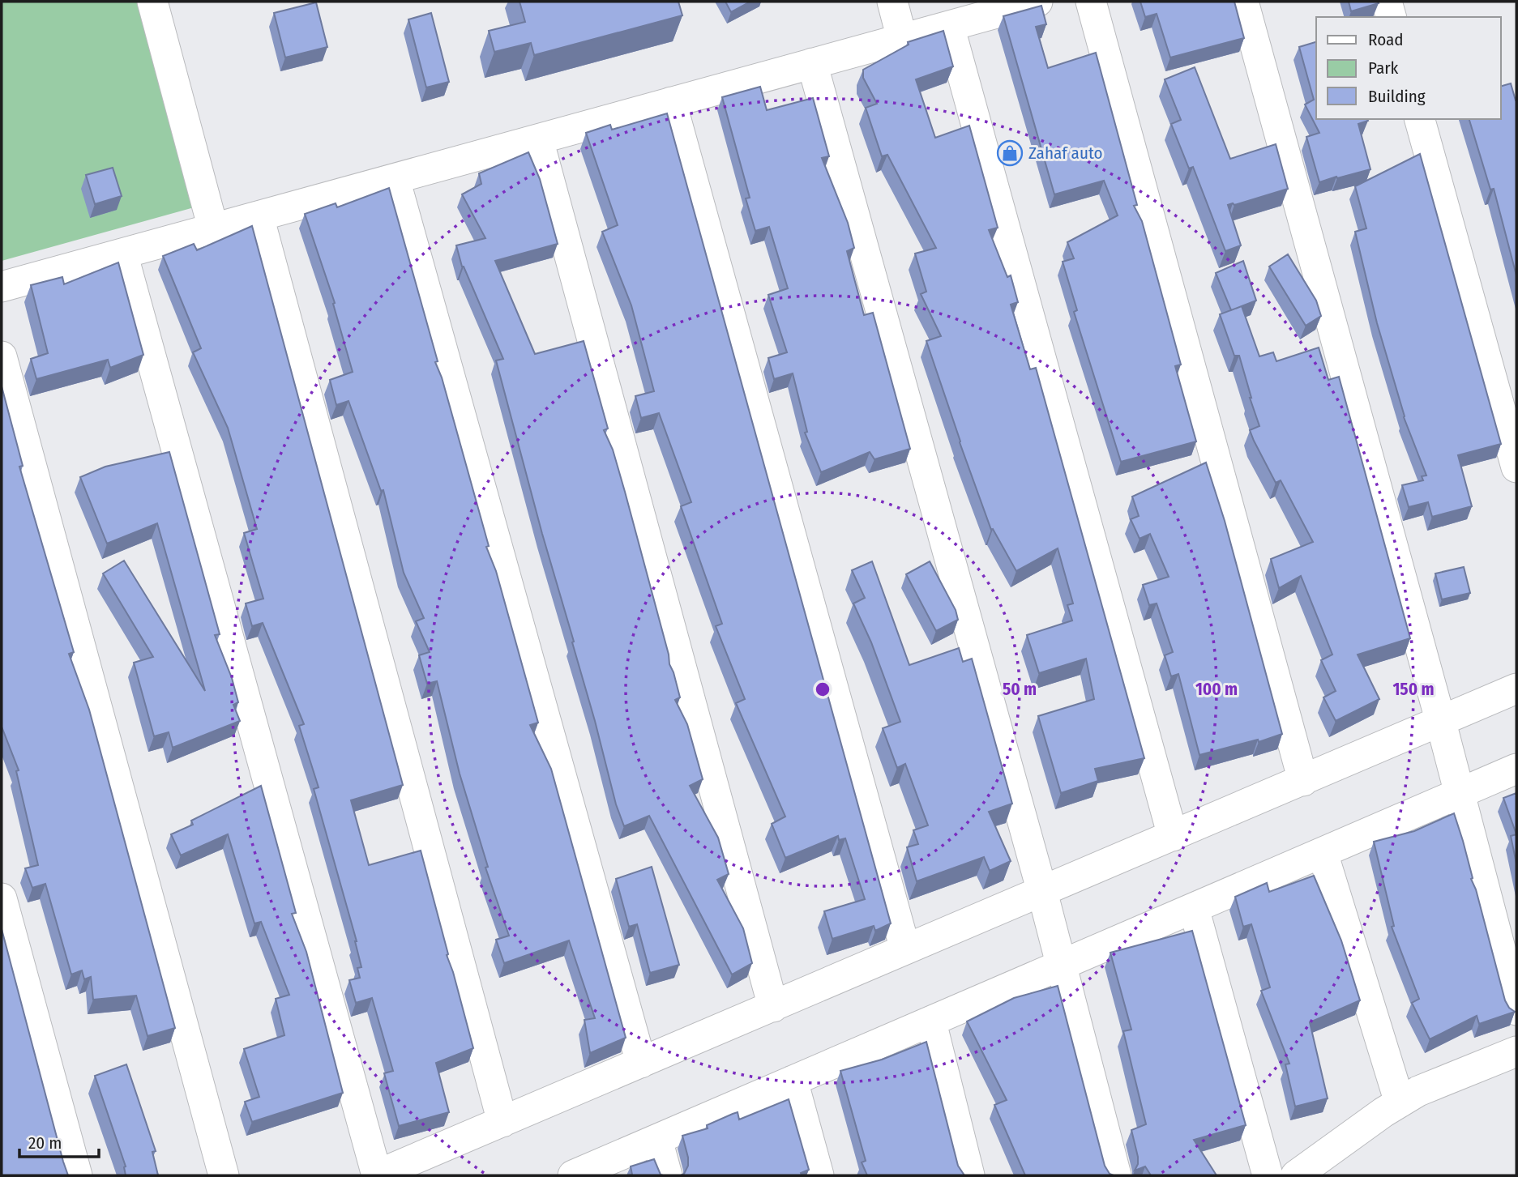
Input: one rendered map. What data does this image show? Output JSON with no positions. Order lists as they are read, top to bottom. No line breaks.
{"places":{"shop":["Zahaf auto"]},"legend":["Road","Park","Building"],"scale_bar":"20 m","rings":["50 m","100 m","150 m"]}
